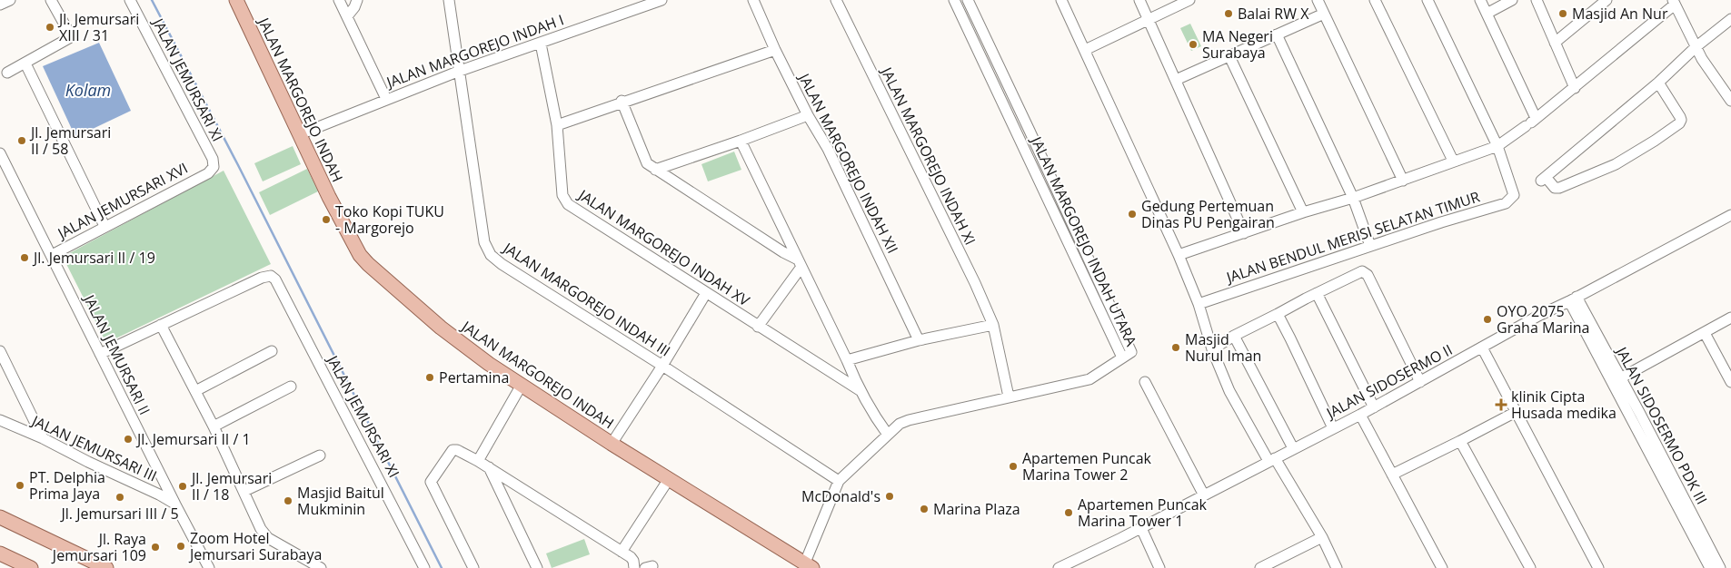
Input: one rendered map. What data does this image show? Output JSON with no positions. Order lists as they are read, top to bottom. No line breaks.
{"streets":{"main road":["JALAN MARGOREJO INDAH"],"street":["JALAN MARGOREJO INDAH I","JALAN JEMURSARI XI","JALAN MARGOREJO INDAH XI","JALAN MARGOREJO INDAH XII","JALAN JEMURSARI XVI","JALAN BENDUL MERISI SELATAN TIMUR","JALAN MARGOREJO INDAH UTARA","JALAN MARGOREJO INDAH XV","JALAN MARGOREJO INDAH III","JALAN JEMURSARI II","JALAN SIDOSERMO II","JALAN SIDOSERMO PDK III","JALAN JEMURSARI III"]},"crossings":[["JALAN MARGOREJO INDAH I","JALAN MARGOREJO INDAH"],["JALAN MARGOREJO INDAH I","JALAN MARGOREJO INDAH XV"],["JALAN MARGOREJO INDAH I","JALAN MARGOREJO INDAH III"],["JALAN JEMURSARI XI","JALAN JEMURSARI XVI"],["JALAN JEMURSARI XVI","JALAN JEMURSARI II"],["JALAN JEMURSARI II","JALAN JEMURSARI III"],["JALAN SIDOSERMO II","JALAN SIDOSERMO PDK III"]],"water":["Kolam"],"places":{"other":["Balai RW X","Masjid An Nur","Jl. Jemursari XIII / 31","MA Negeri Surabaya","Jl. Jemursari II / 58","Gedung Pertemuan Dinas PU Pengairan","Toko Kopi TUKU - Margorejo","Jl. Jemursari II / 19","OYO 2075 Graha Marina","Masjid Nurul Iman","Pertamina","Jl. Jemursari II / 1","Apartemen Puncak Marina Tower 2","PT. Delphia Prima Jaya","Jl. Jemursari II / 18","McDonald's","Jl. Jemursari III / 5","Masjid Baitul Mukminin","Marina Plaza","Apartemen Puncak Marina Tower 1","Zoom Hotel Jemursari Surabaya","Jl. Raya Jemursari 109"],"health":["klinik Cipta Husada medika"]}}
